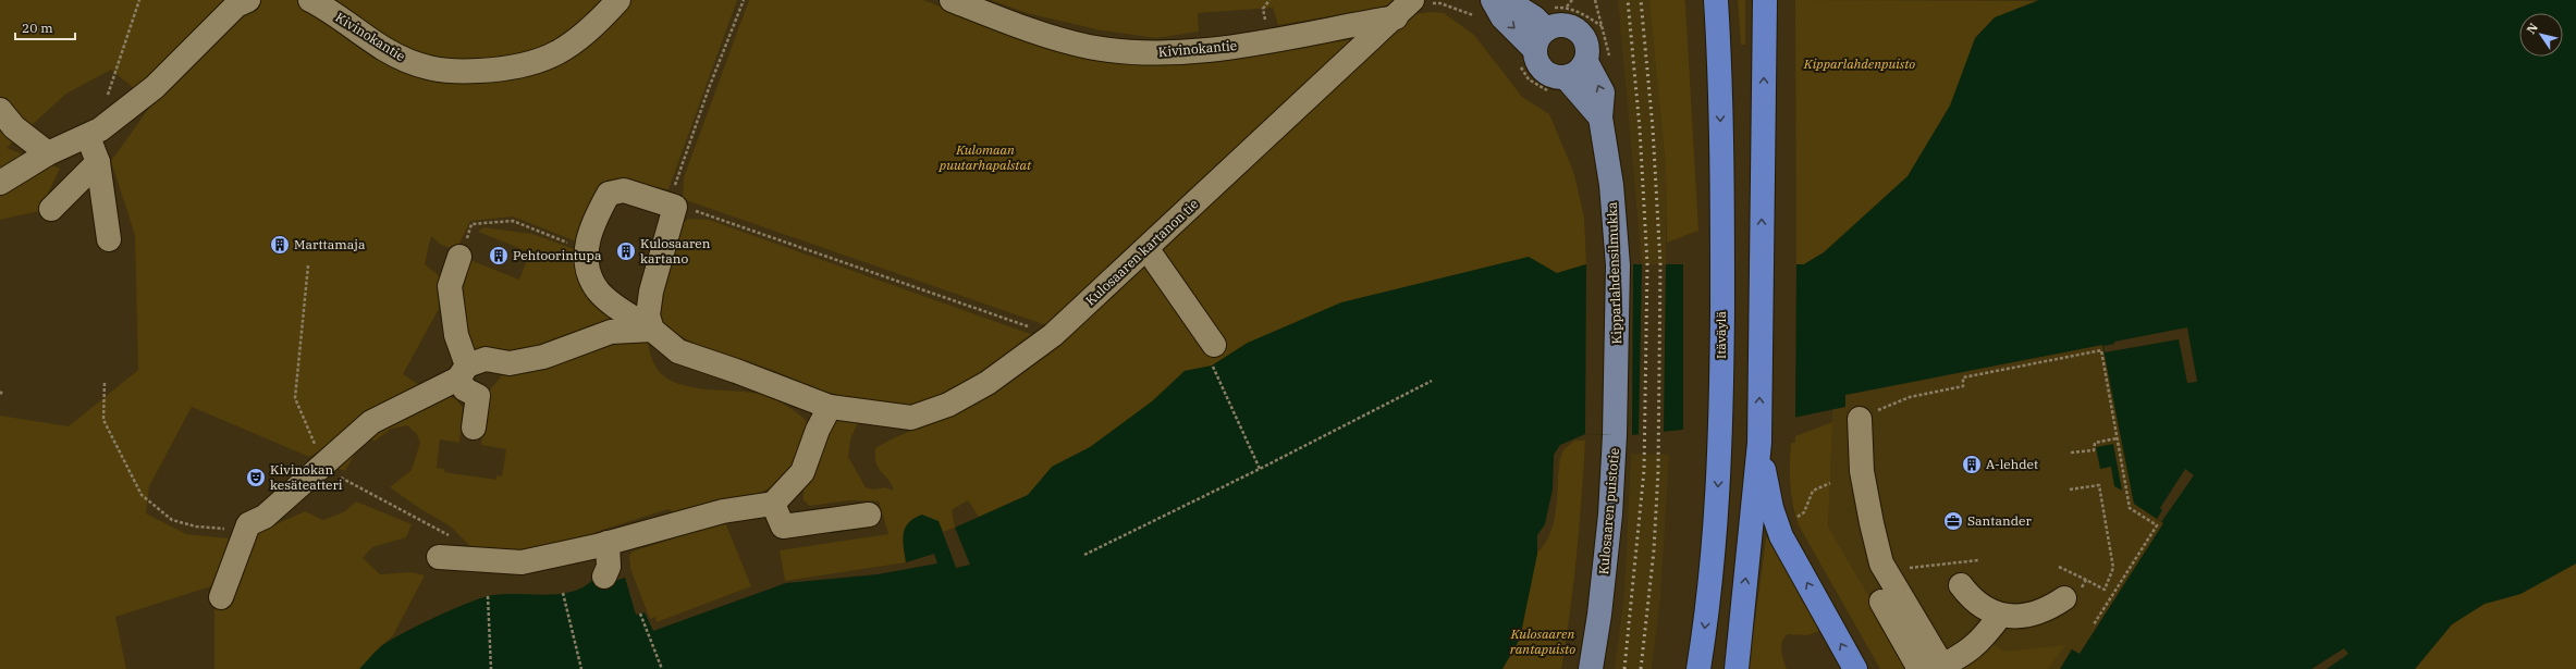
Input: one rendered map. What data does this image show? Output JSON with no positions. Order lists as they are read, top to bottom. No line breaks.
{"streets":{"highway":["Itäväylä"],"main road":["Kipparlahdensilmukka","Kulosaaren puistotie"],"street":["Kivinokantie","Kulosaaren kartanon tie"]},"crossings":[["Kivinokantie","Kulosaaren kartanon tie"],["Kipparlahdensilmukka","Kulosaaren puistotie"]],"parks":["Kipparlahdenpuisto","Kulomaan puutarhapalstat","Kulosaaren rantapuisto"],"places":{"building":["Marttamaja","Kulosaaren kartano","Pehtoorintupa","A-lehdet"],"theatre":["Kivinokan kesäteatteri"],"office":["Santander"]},"scale_bar":"20 m","north":"top left"}
